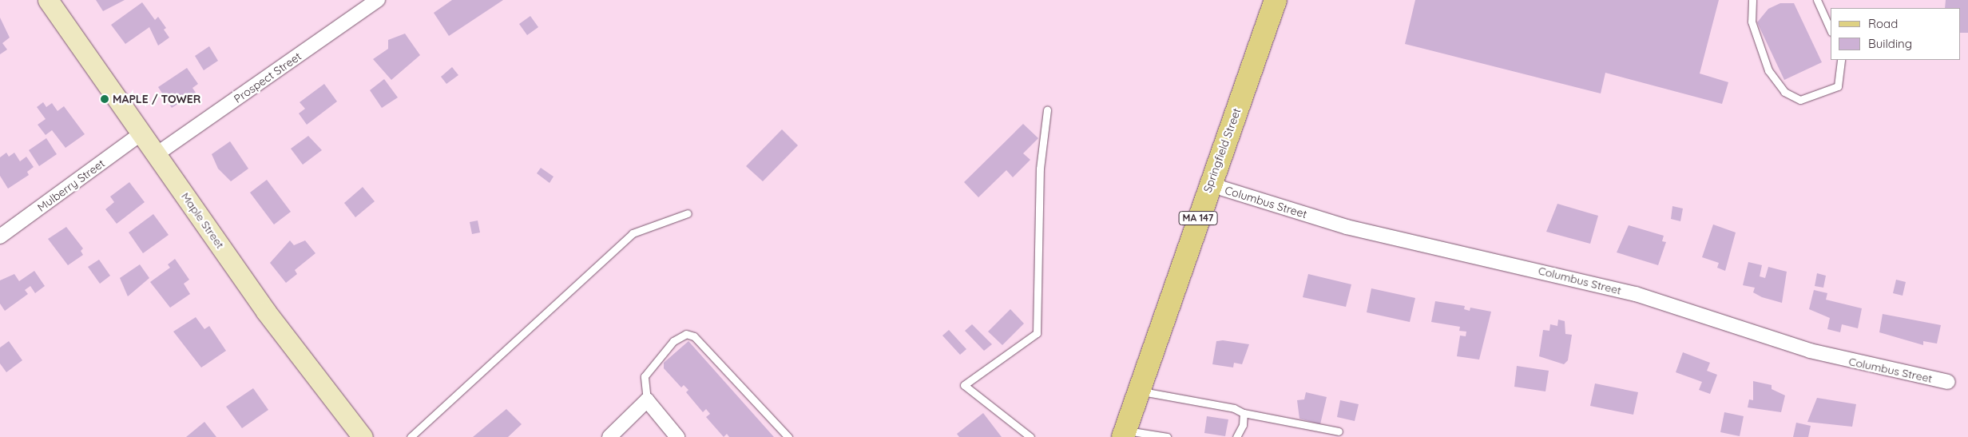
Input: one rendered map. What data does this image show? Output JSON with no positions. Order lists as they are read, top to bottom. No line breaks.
{"streets":{"main road":["Springfield Street","MA 147","Maple Street"],"street":["Prospect Street","Mulberry Street","Columbus Street"]},"crossings":[["Prospect Street","Maple Street"],["Springfield Street","Columbus Street"],["Mulberry Street","Maple Street"]],"places":["MAPLE / TOWER"],"legend":["Road","Building"]}
